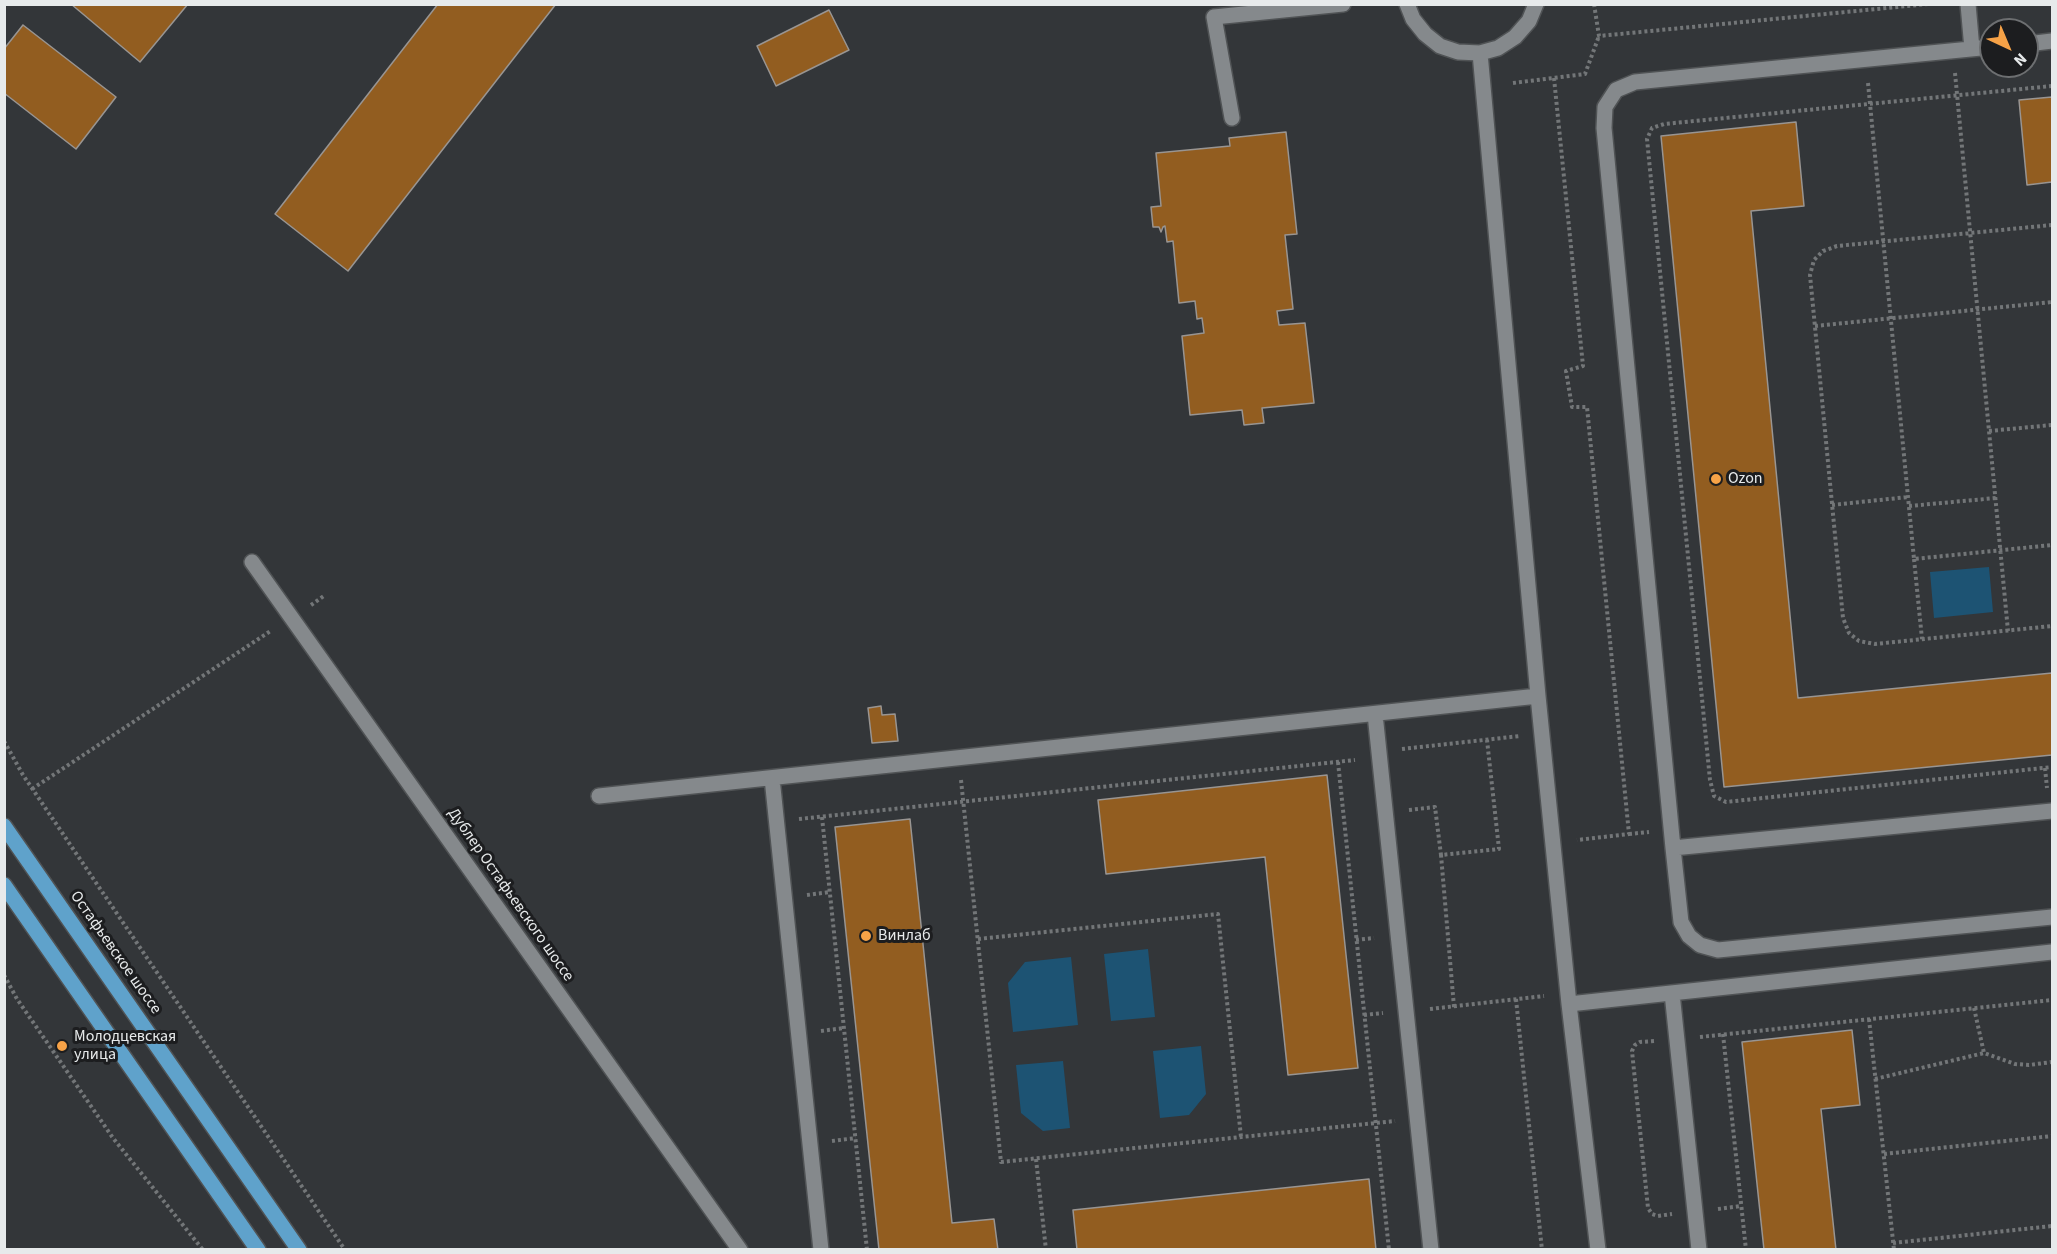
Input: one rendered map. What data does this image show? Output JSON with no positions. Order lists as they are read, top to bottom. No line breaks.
{"streets":{"main road":["Остафьевское шоссе"],"street":["Дублер Остафьевского шоссе"]},"places":["Ozon","Винлаб","Молодцевская улица"],"north":"bottom right"}
